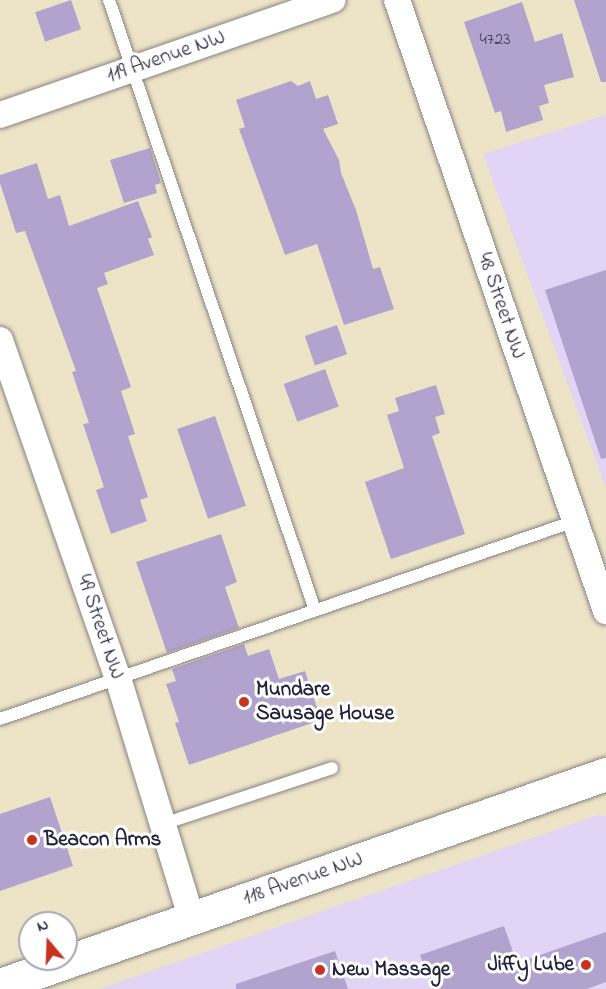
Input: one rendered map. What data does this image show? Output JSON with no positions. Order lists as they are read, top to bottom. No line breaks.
{"streets":{"main road":["118 Avenue NW"],"street":["119 Avenue NW","48 Street NW","49 Street NW"]},"crossings":[["49 Street NW","118 Avenue NW"]],"places":["Mundare Sausage House","Beacon Arms","Jiffy Lube","New Massage"],"house_numbers":["4723"],"north":"top"}
